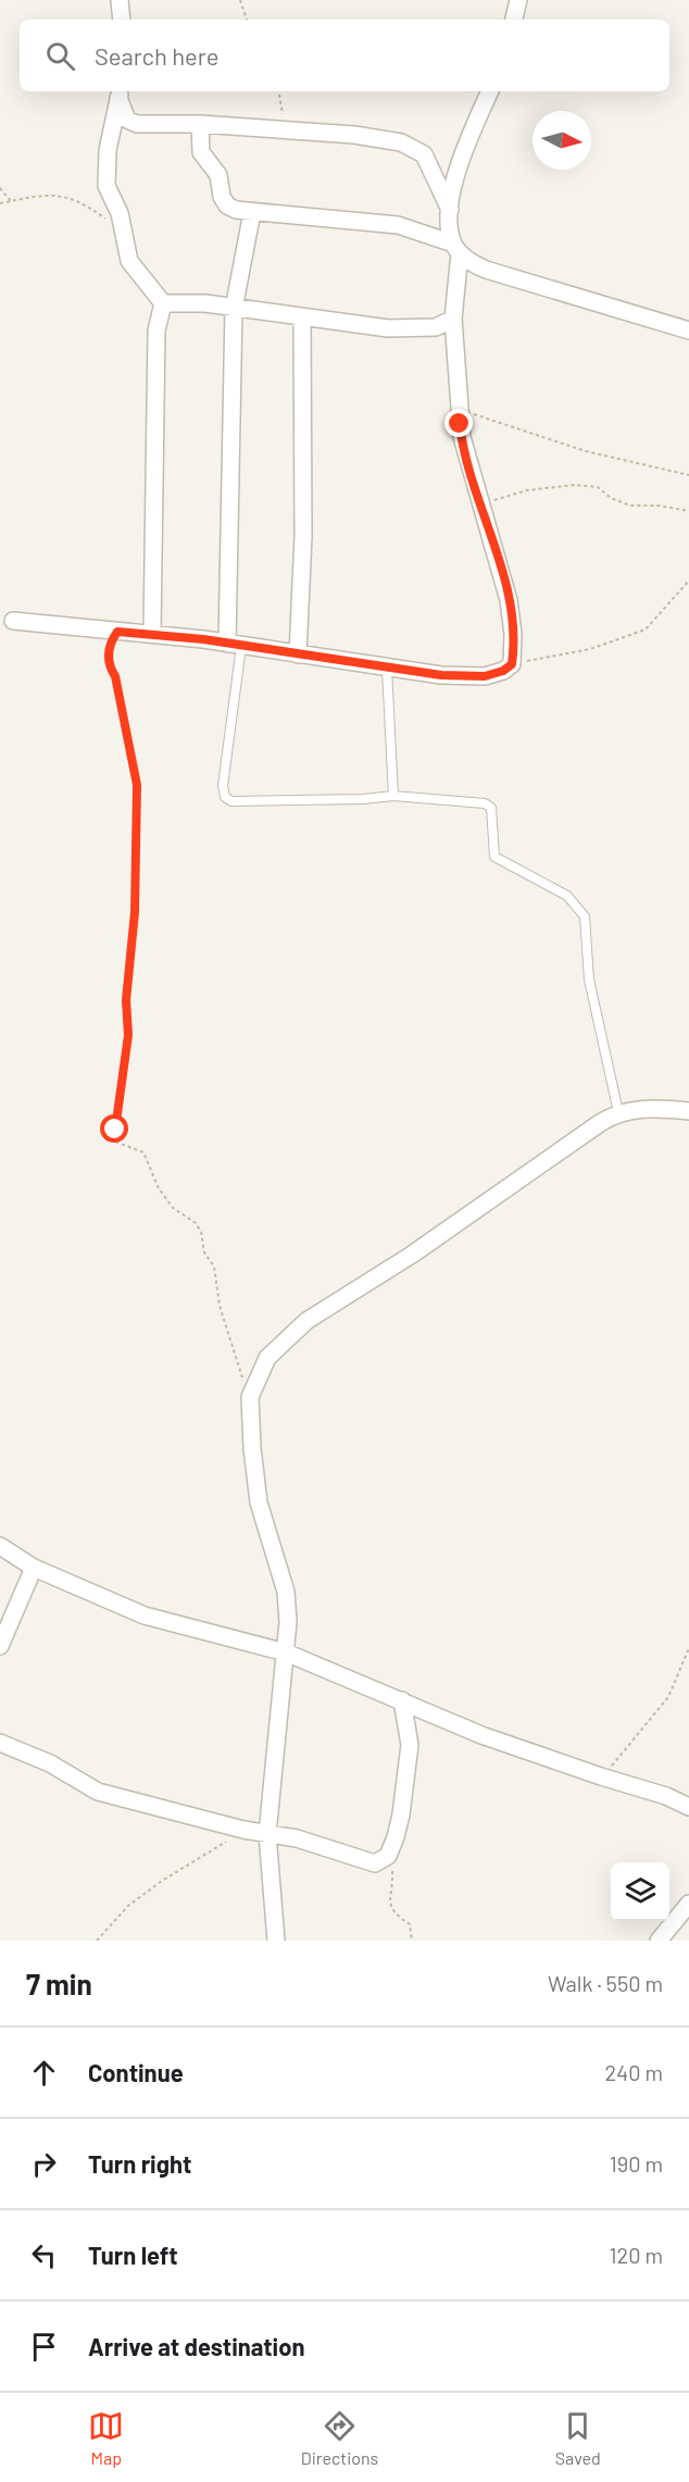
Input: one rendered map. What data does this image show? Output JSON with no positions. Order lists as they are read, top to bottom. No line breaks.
{"north":"right","page":{"search":"Search here","heading":["7 min","Walk · 550 m"],"list":[["Continue","240 m"],["Turn right","190 m"],["Turn left","120 m"],"Arrive at destination"],"nav":["Map","Directions","Saved"]}}
